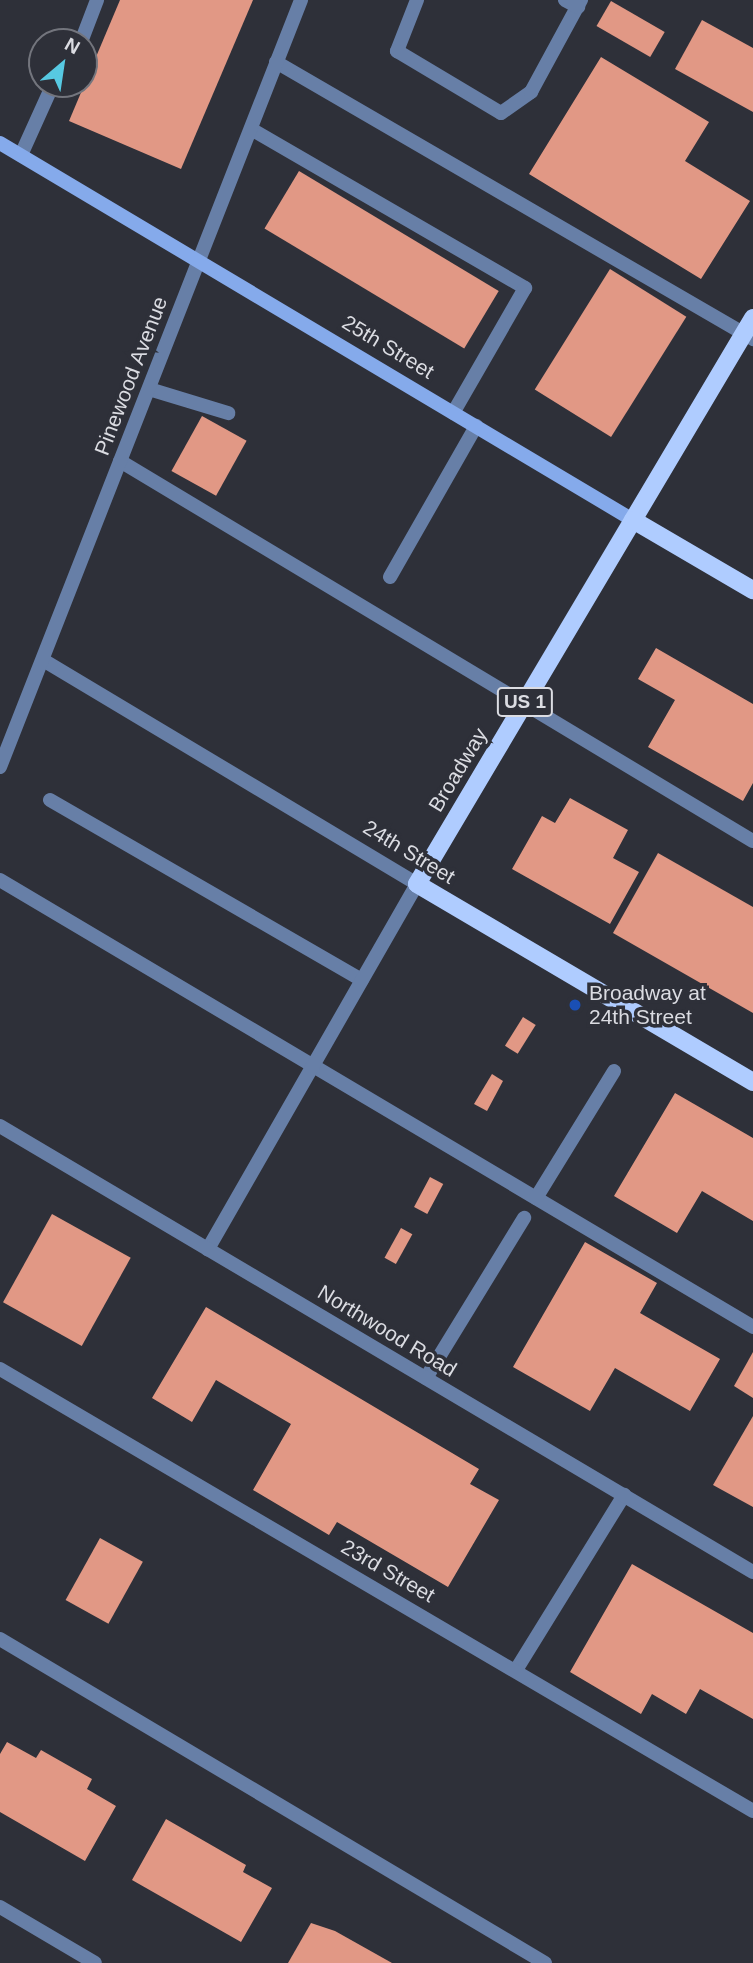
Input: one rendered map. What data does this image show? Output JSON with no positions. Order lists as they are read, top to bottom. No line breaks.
{"streets":{"main road":["25th Street","US 1","Broadway","24th Street"],"street":["Pinewood Avenue","Northwood Road","23rd Street"]},"crossings":[["25th Street","Pinewood Avenue"],["25th Street","Broadway"],["Pinewood Avenue","24th Street"],["Broadway","24th Street"],["Broadway","Northwood Road"]],"places":["Broadway at 24th Street"],"north":"top right"}
